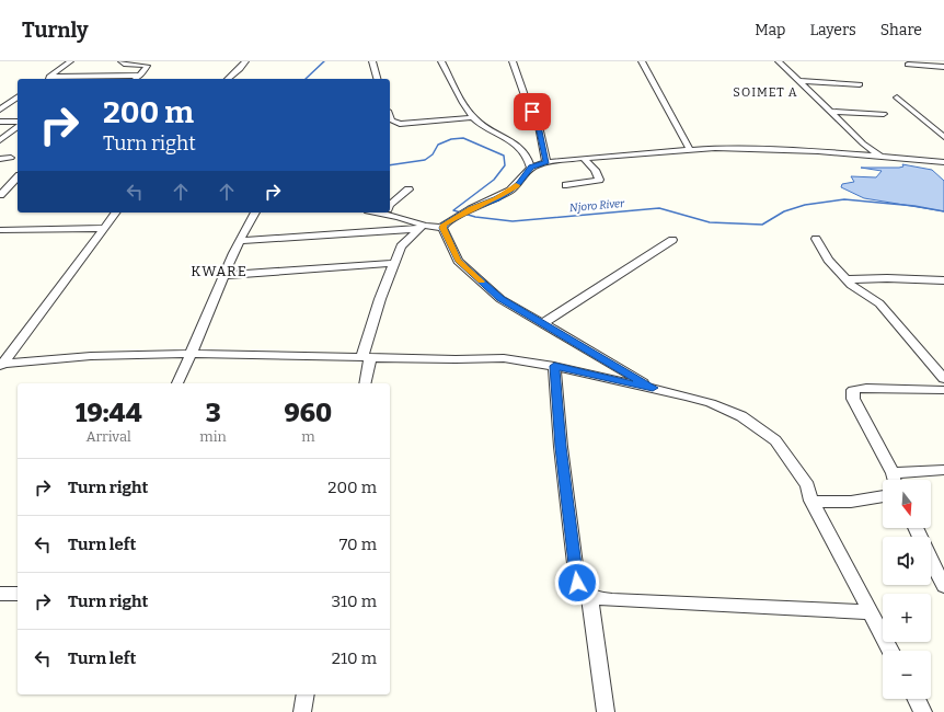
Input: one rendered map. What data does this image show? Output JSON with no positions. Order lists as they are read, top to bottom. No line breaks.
{"districts":["SOIMET A","KWARE"],"water":["Njoro River"],"north":"bottom","page":{"header":"Turnly","nav":["Map","Layers","Share"],"turn":["200 m","Turn right"],"eta":["19:44","Arrival","3","min","960","m"],"list":[{"name":"Turn right","value":"200 m"},{"name":"Turn left","value":"70 m"},{"name":"Turn right","value":"310 m"},{"name":"Turn left","value":"210 m"}],"map_buttons":["+","−"]}}
